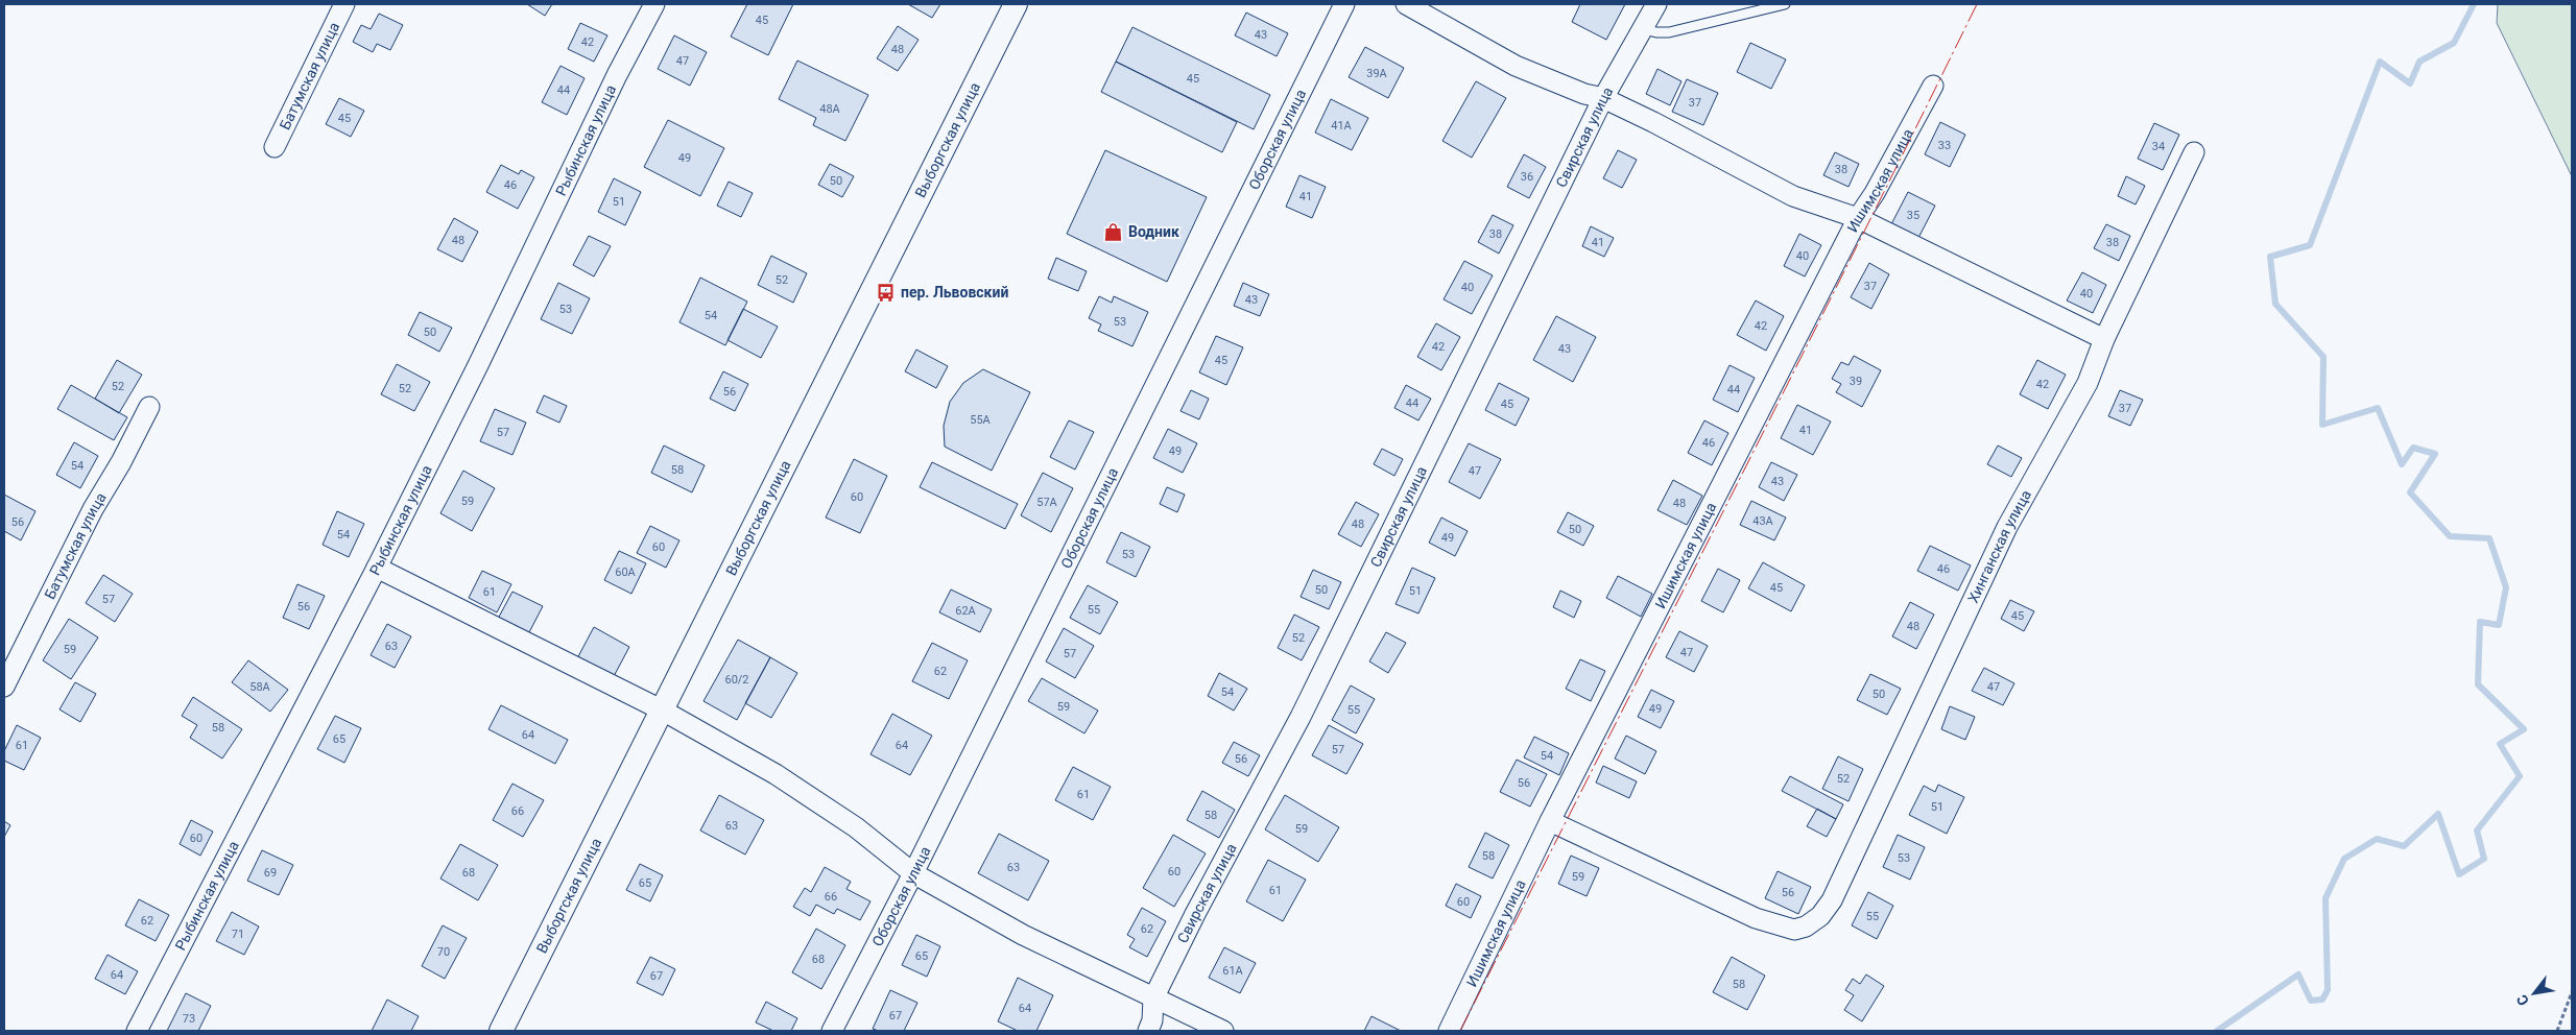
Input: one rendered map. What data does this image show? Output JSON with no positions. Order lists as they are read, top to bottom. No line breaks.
{"streets":{"street":["Батумская улица","Свирская улица","Выборгская улица","Оборская улица","Рыбинская улица","Ишимская улица","Хинганская улица"]},"crossings":[["Ишимская улица","Хинганская улица"]],"places":{"shop":["Водник"],"bus stop":["пер. Львовский"]},"house_numbers":["45","43","42","48","47","39А","45","44","37","48А","45","41А","33","34","49","38","36","50","46","41","51","35","38","48","41","38","40","52","37","40","40","43","53","54","53","42","50","42","43","45","39","42","52","52","44","56","44","45","37","55А","41","57","46","49","54","58","47","43","60","59","57А","48","43А","56","48","50","54","49","60","53","46","60А","45","50","51","61","57","56","55","62А","45","48","52","63","59","47","57","62","60/2","58А","47","54","50","59","49","55","58","64","65","61","64","57","54","56","52","56","61","51","66","58","63","59","60","58","53","63","60","69","68","59","65","61","56","66","60","55","62","62","71","70","65","68","61А","64","67","58","64","67","73"],"north":"bottom left"}
